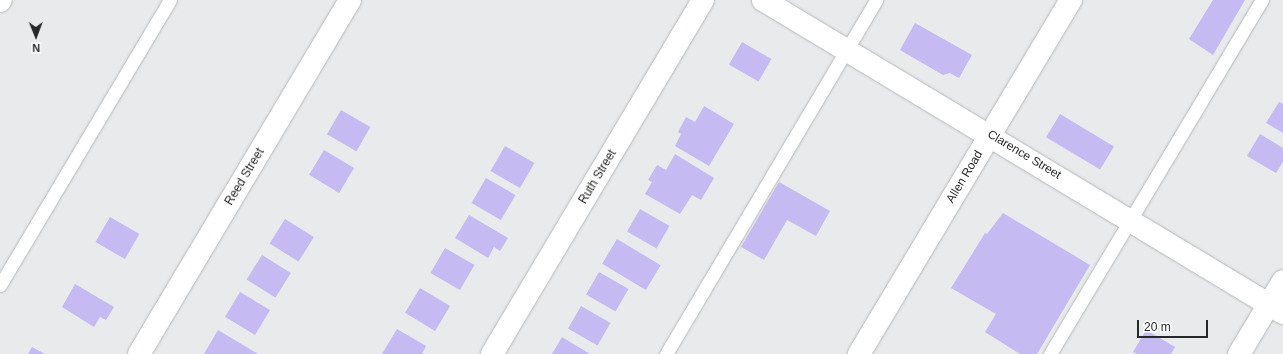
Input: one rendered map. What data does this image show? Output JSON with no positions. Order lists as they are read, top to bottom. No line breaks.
{"streets":{"street":["Clarence Street","Reed Street","Ruth Street","Allen Road"]},"crossings":[["Clarence Street","Allen Road"]],"scale_bar":"20 m","north":"bottom"}
